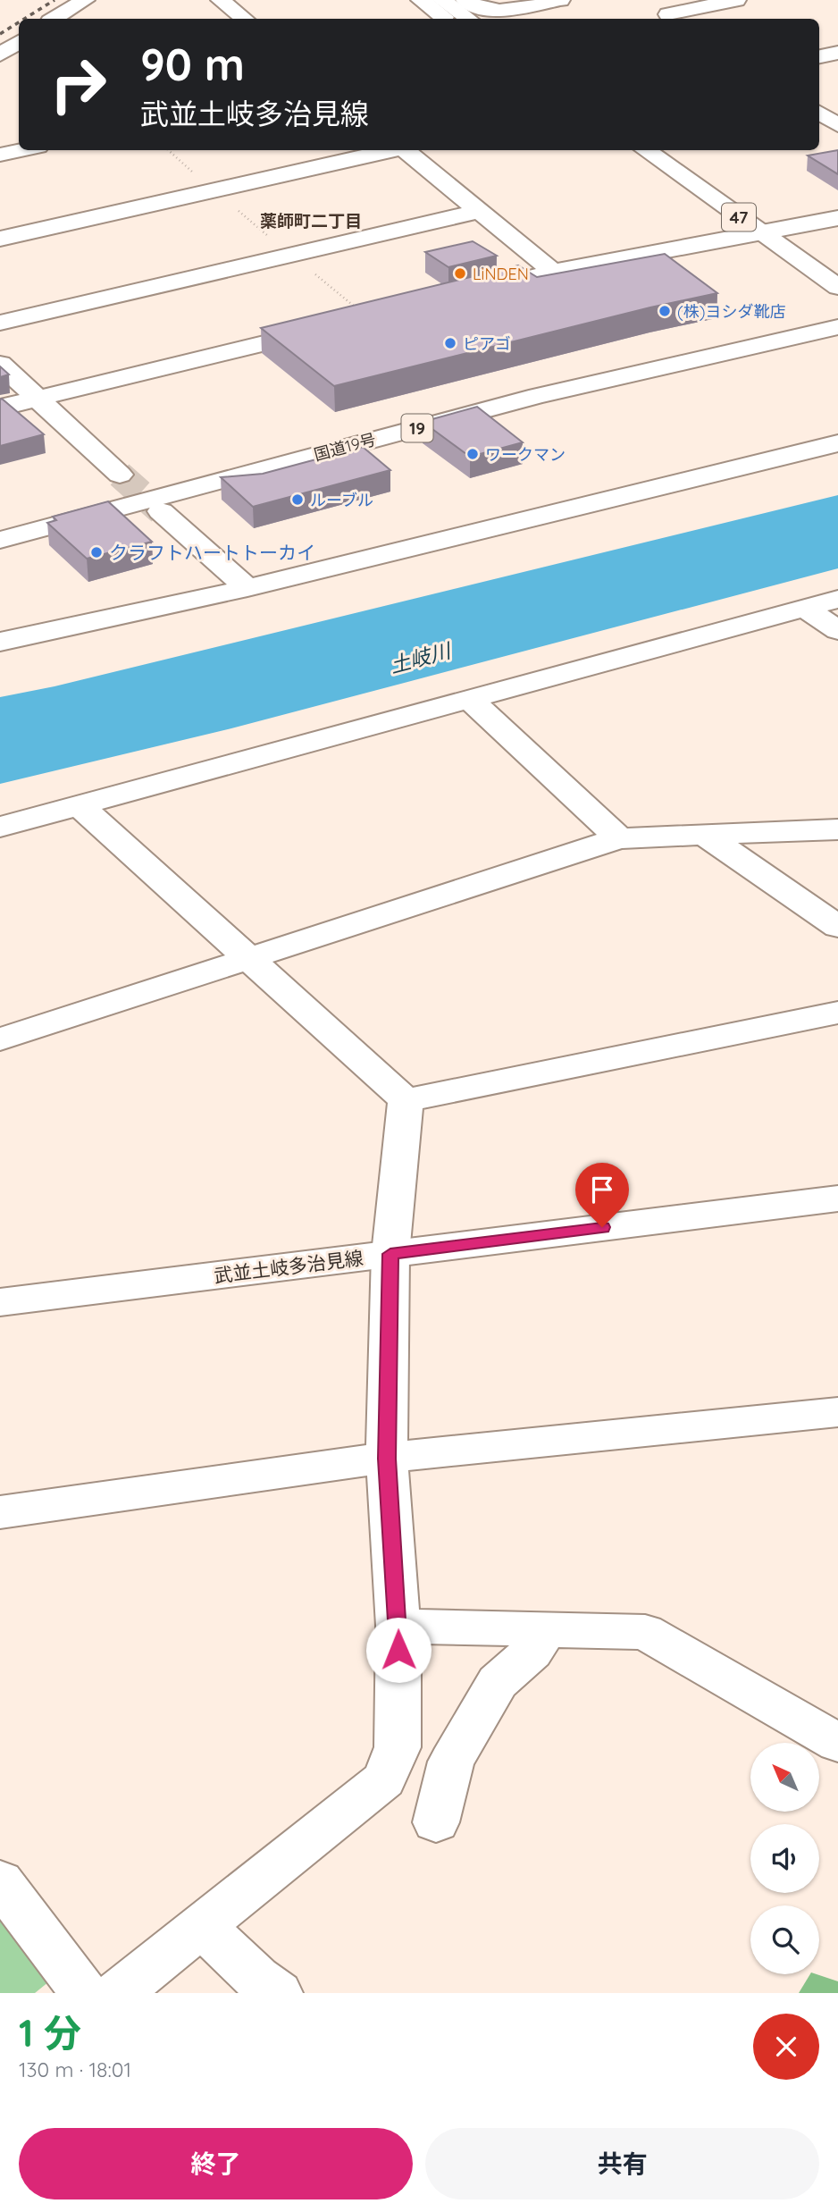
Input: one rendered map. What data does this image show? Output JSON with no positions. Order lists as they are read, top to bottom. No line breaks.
{"streets":{"main road":["47","19","国道19号","武並土岐多治見線"]},"districts":["薬師町二丁目"],"water":["土岐川"],"places":["LiNDEN","(株)ヨシダ靴店","ピアゴ","ワークマン","ルーブル","クラフトハートトーカイ"],"north":"top left","page":{"turn":["90 m","武並土岐多治見線"],"heading":["1 分","130 m · 18:01"],"buttons":["終了","共有"]}}
